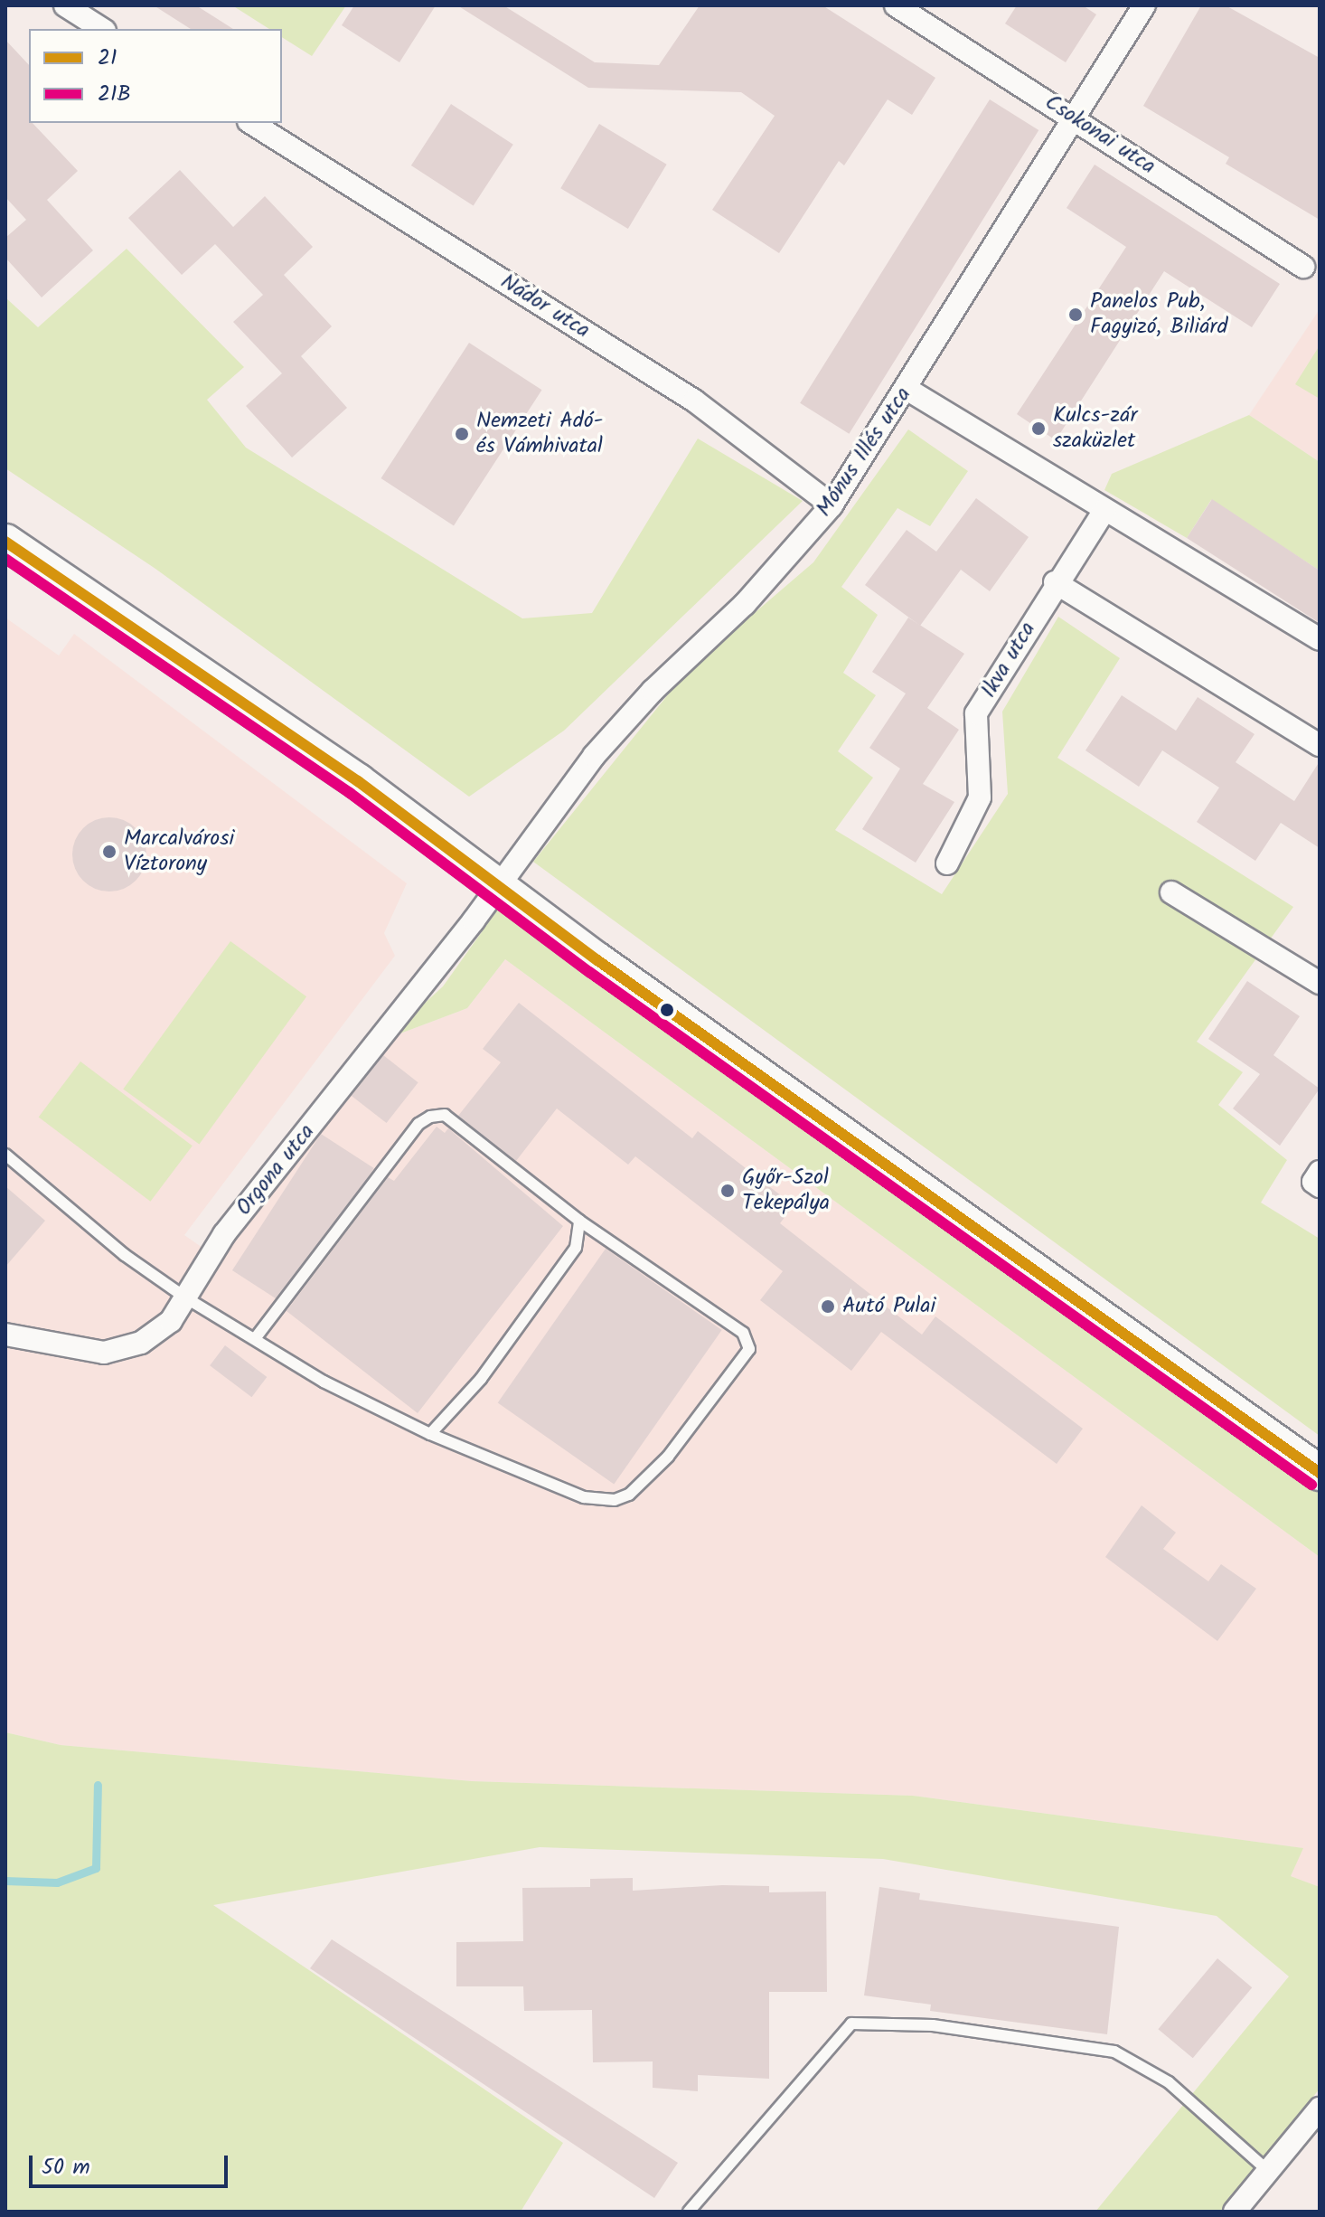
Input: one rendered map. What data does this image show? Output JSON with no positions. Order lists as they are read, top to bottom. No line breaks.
{"streets":{"street":["Csokonai utca","Nádor utca","Mónus Illés utca","Ikva utca","Orgona utca"]},"crossings":[["Csokonai utca","Mónus Illés utca"],["Nádor utca","Mónus Illés utca"],["Mónus Illés utca","Orgona utca"]],"places":["Panelos Pub, Fagyizó, Biliárd","Kulcs-zár szaküzlet","Nemzeti Adó- és Vámhivatal","Marcalvárosi Víztorony","Győr-Szol Tekepálya","Autó Pulai"],"lines":["transit line 21","transit line 21B"],"legend":["21","21B"],"scale_bar":"50 m"}
